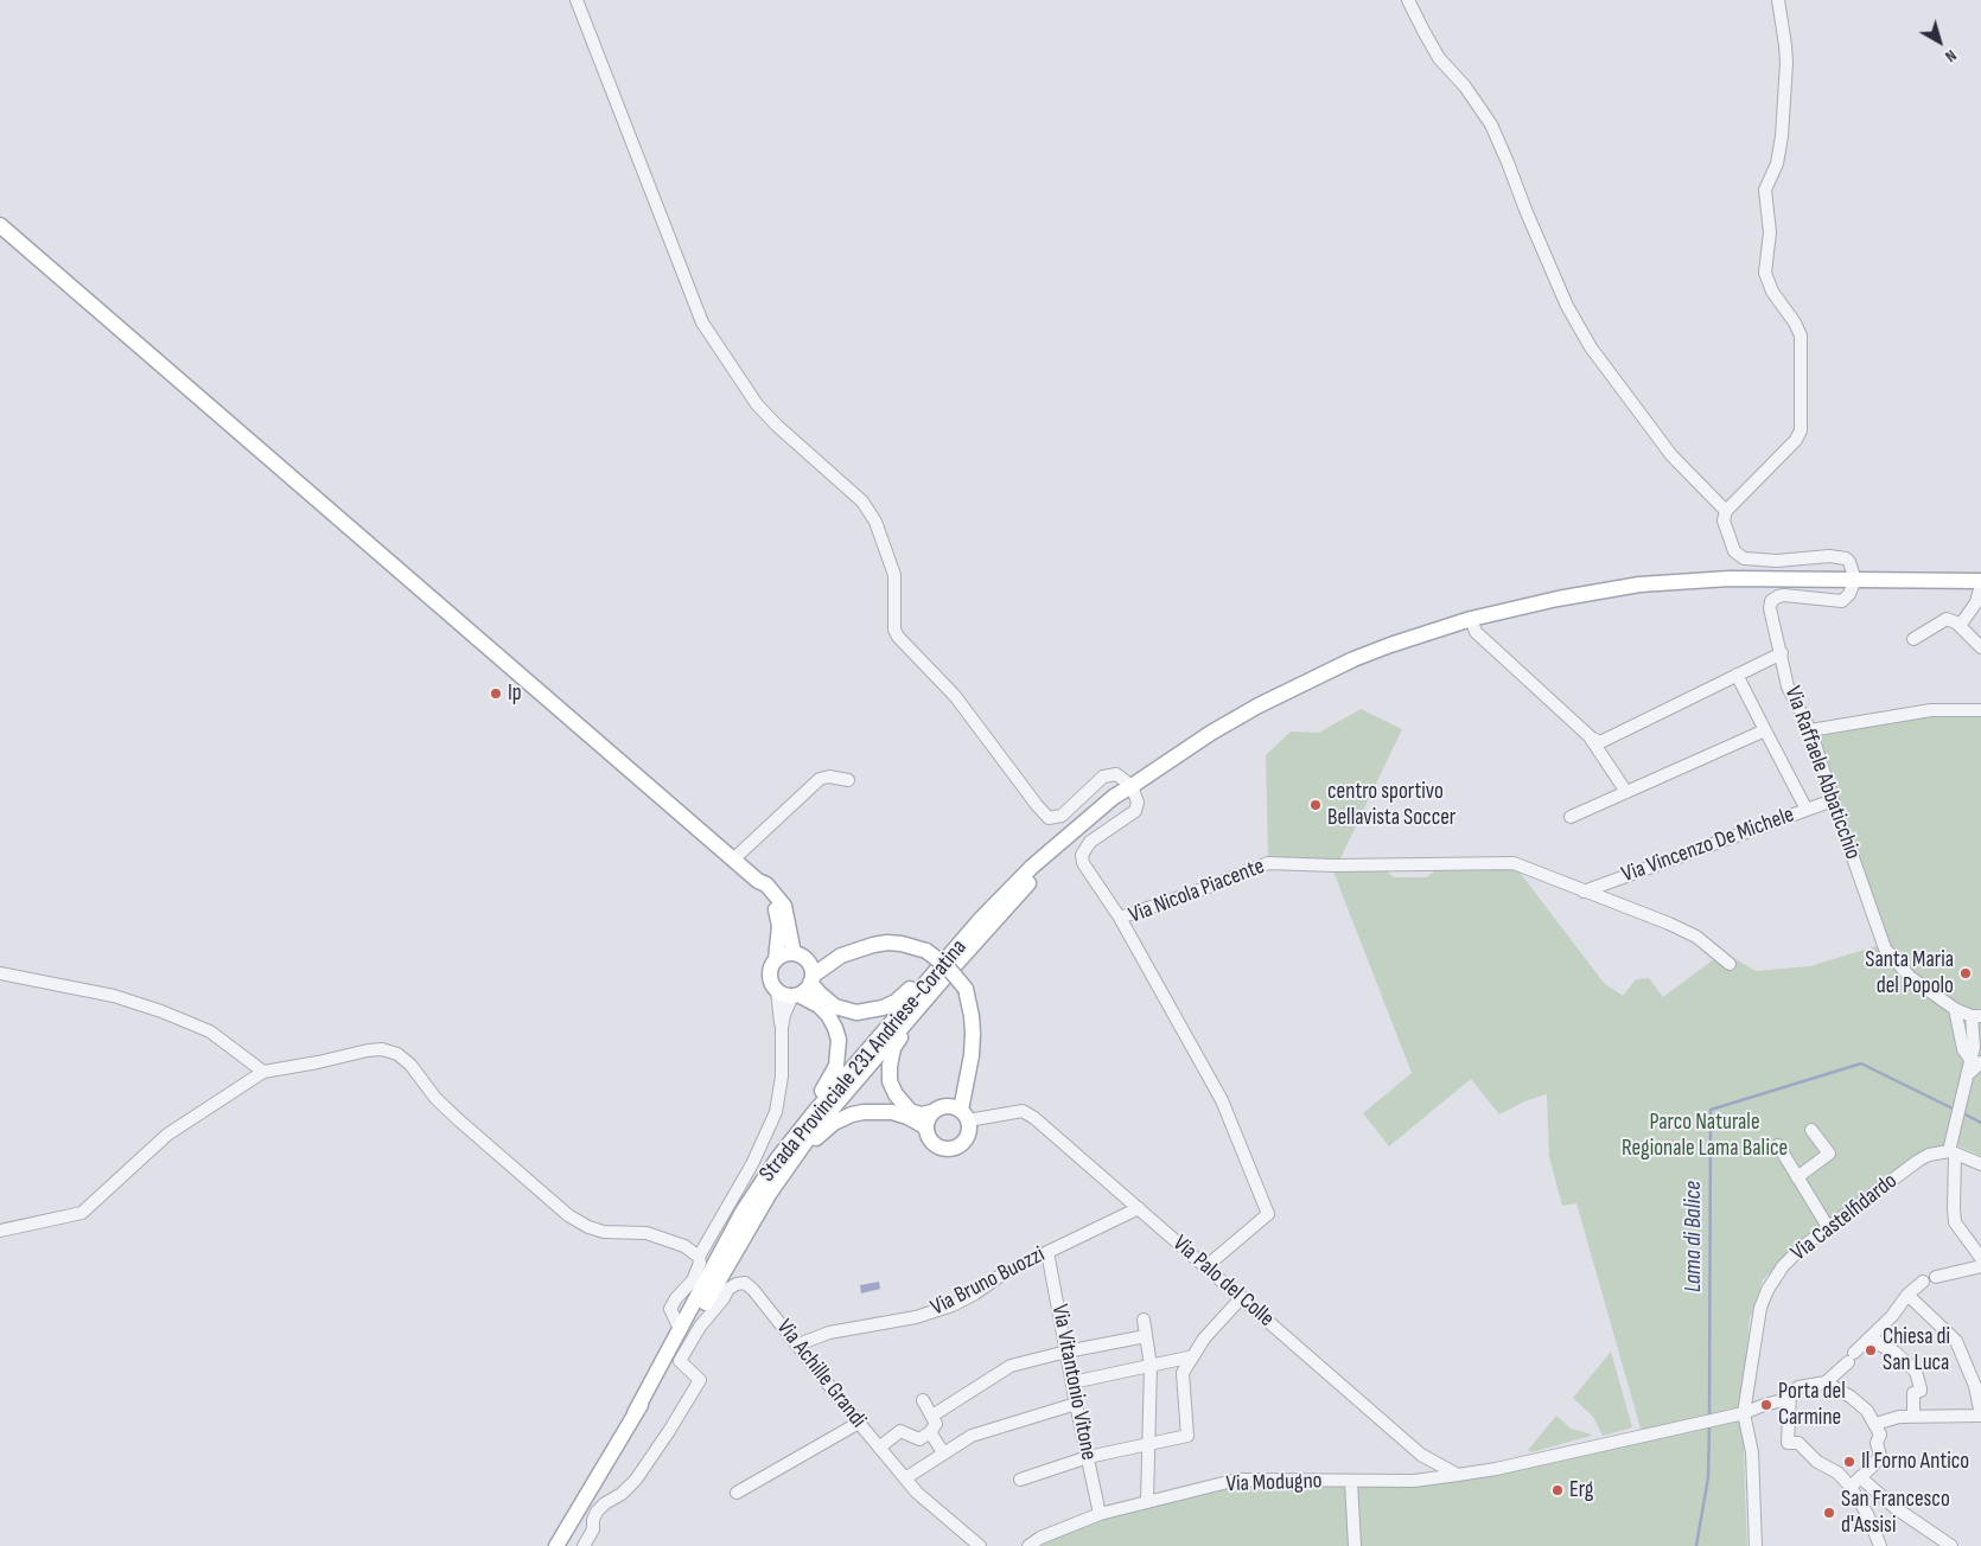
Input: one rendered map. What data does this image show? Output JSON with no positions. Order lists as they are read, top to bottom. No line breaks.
{"streets":{"main road":["Strada Provinciale 231 Andriese-Coratina"],"street":["Via Raffaele Abbaticchio","Via Vincenzo De Michele","Via Nicola Piacente","Via Castelfidardo","Via Bruno Buozzi","Via Palo del Colle","Via Achille Grandi","Via Vitantonio Vitone","Via Modugno"]},"crossings":[["Via Raffaele Abbaticchio","Via Vincenzo De Michele"],["Via Raffaele Abbaticchio","Strada Provinciale 231 Andriese-Coratina"],["Via Vincenzo De Michele","Via Nicola Piacente"],["Via Nicola Piacente","Via Palo del Colle"],["Via Castelfidardo","Via Modugno"],["Via Bruno Buozzi","Via Palo del Colle"],["Via Bruno Buozzi","Via Achille Grandi"],["Via Bruno Buozzi","Via Vitantonio Vitone"],["Via Palo del Colle","Via Modugno"],["Via Vitantonio Vitone","Via Modugno"]],"water":["Lama di Balice"],"parks":["Parco Naturale Regionale Lama Balice"],"places":["Ip","centro sportivo Bellavista Soccer","Santa Maria del Popolo","Chiesa di San Luca","Porta del Carmine","Il Forno Antico","Erg","San Francesco d'Assisi"],"north":"bottom right"}
